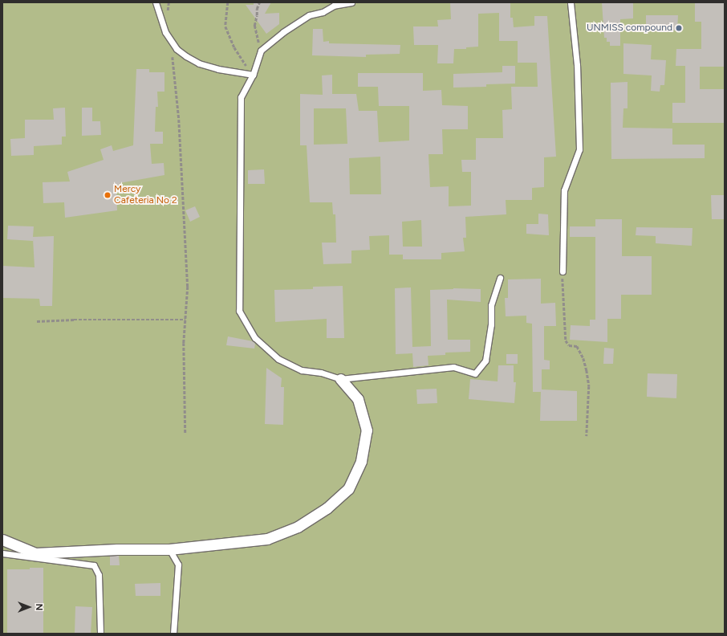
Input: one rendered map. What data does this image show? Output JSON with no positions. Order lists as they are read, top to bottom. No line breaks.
{"places":["UNMISS compound","Mercy Cafeteria No 2"],"north":"right"}
